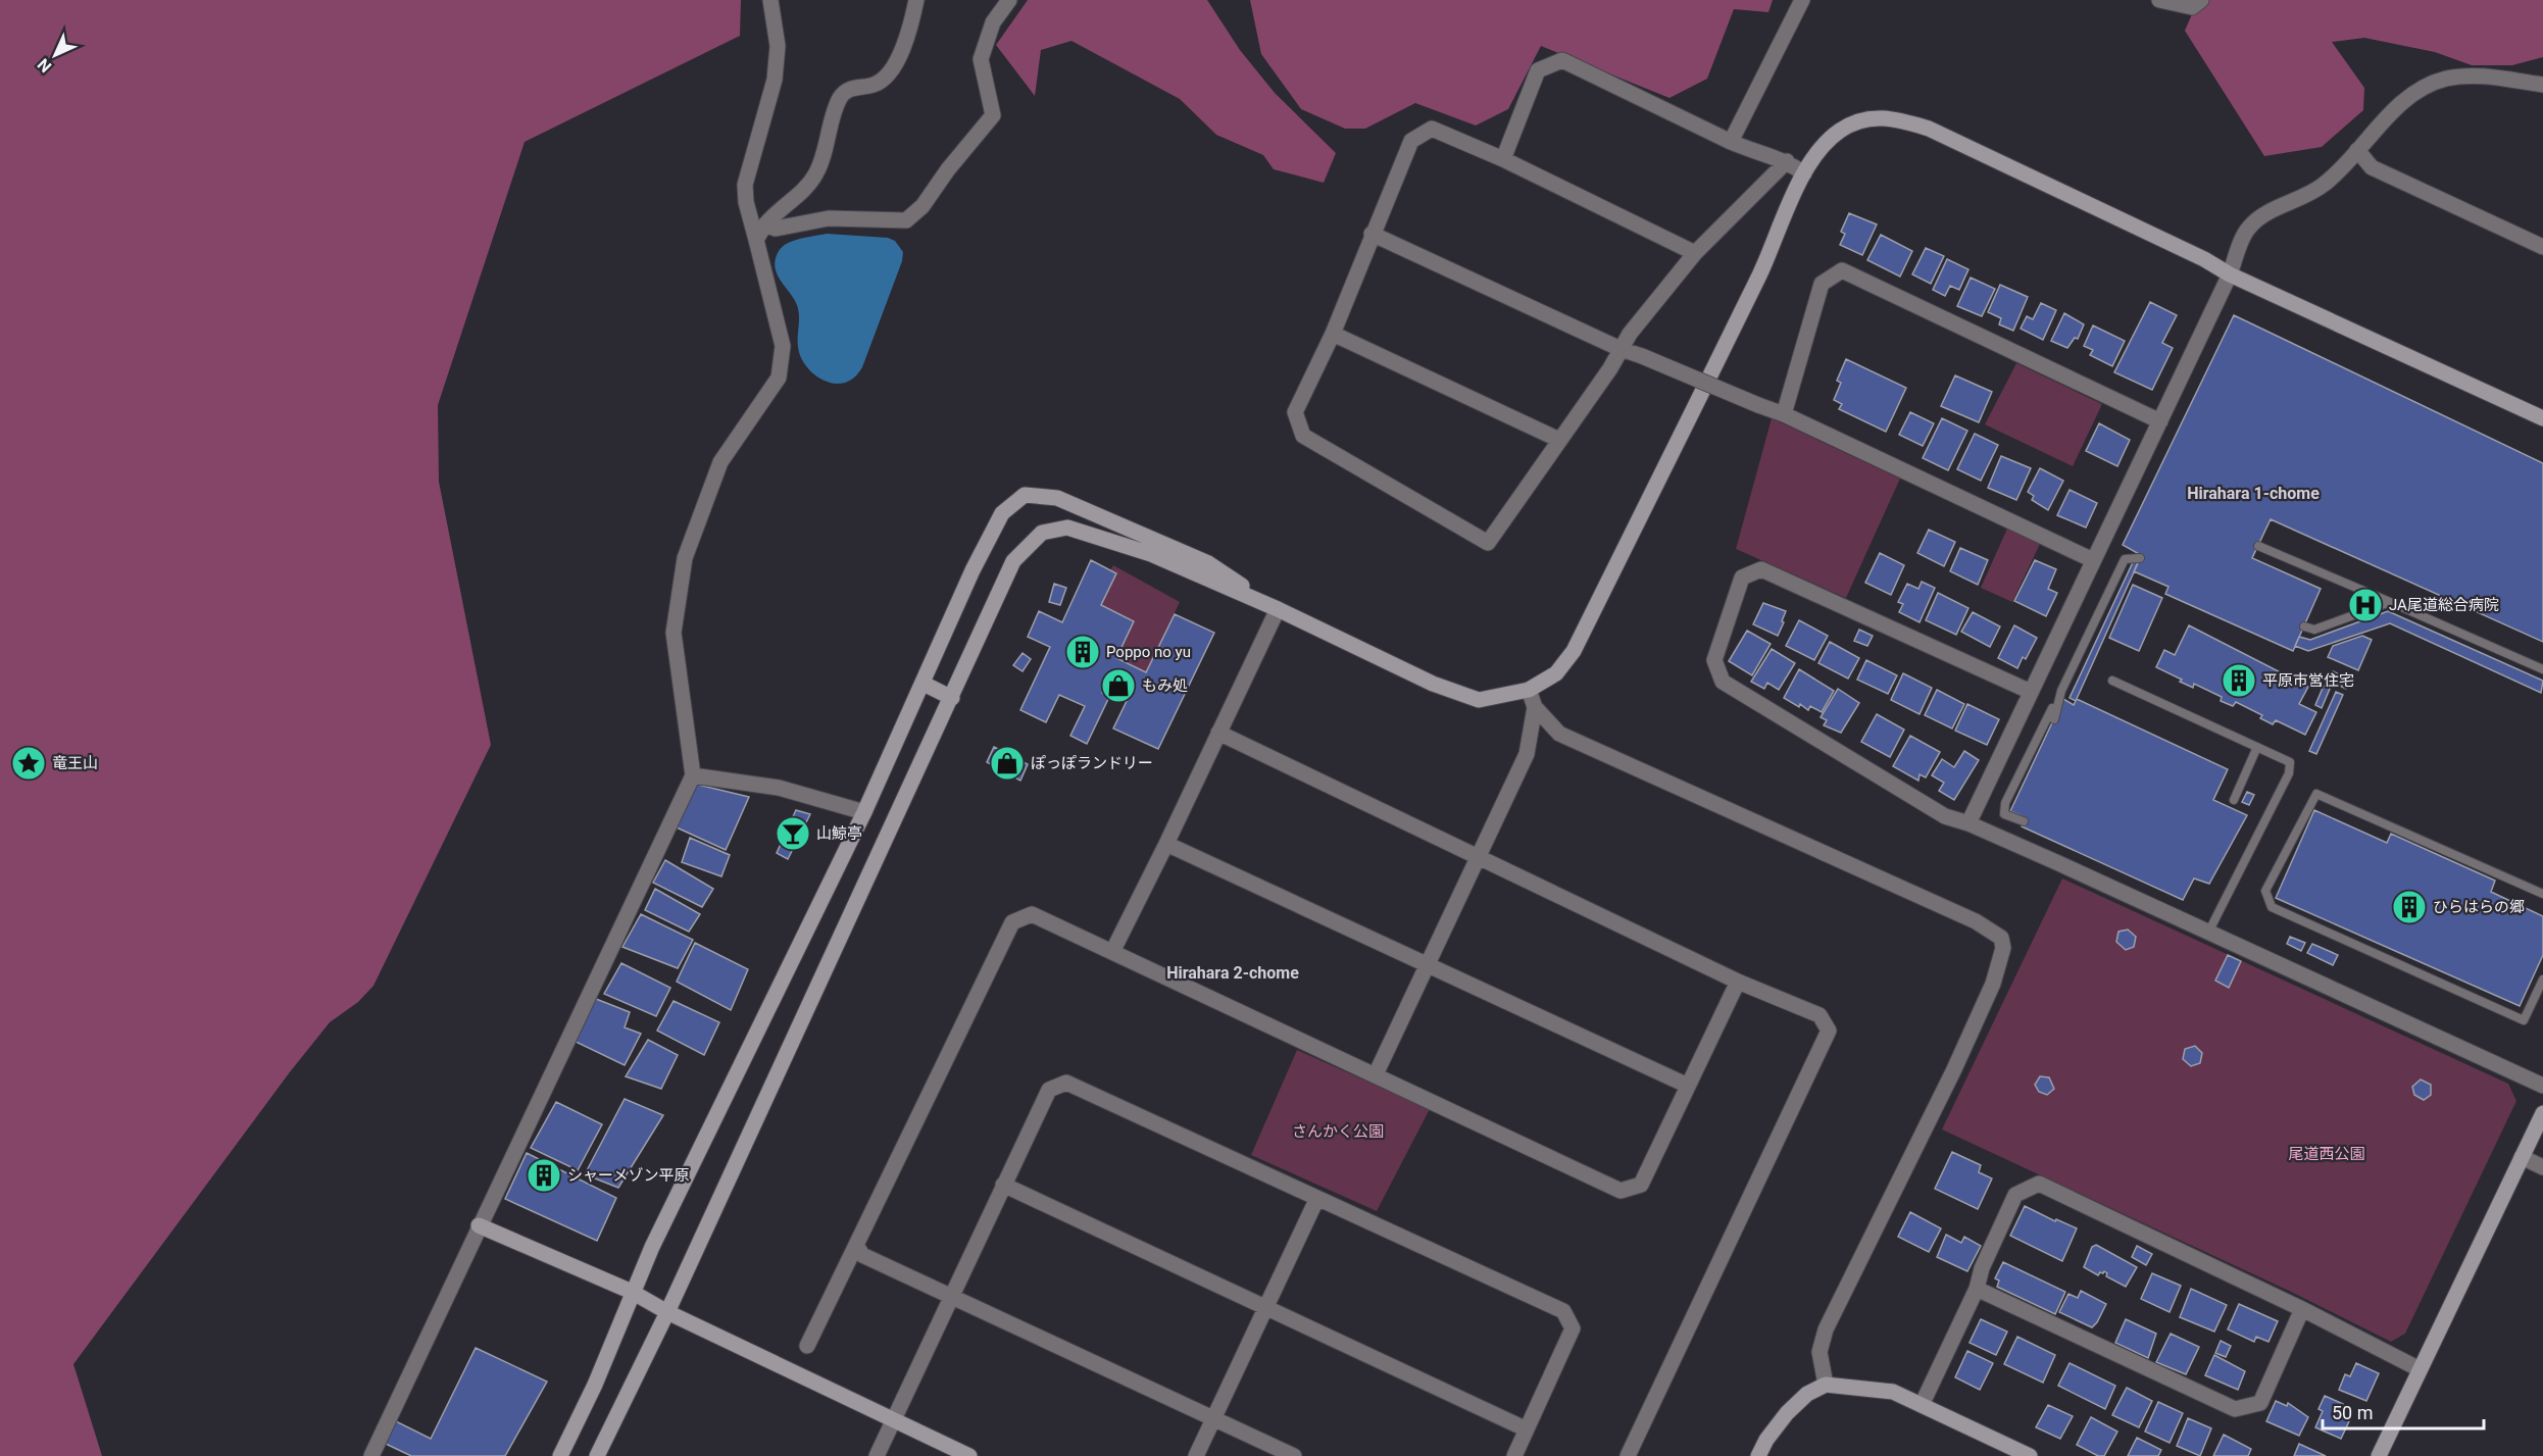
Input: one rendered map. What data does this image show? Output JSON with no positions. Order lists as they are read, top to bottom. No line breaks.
{"districts":["Hirahara 1-chome","Hirahara 2-chome"],"parks":["さんかく公園","尾道西公園"],"places":{"hospital":["JA尾道総合病院"],"building":["Poppo no yu","平原市営住宅","ひらはらの郷","シャーメゾン平原"],"shop":["もみ処","ぽっぽランドリー"],"place":["竜王山"],"bar":["山鯨亭"]},"scale_bar":"50 m","north":"bottom left"}
